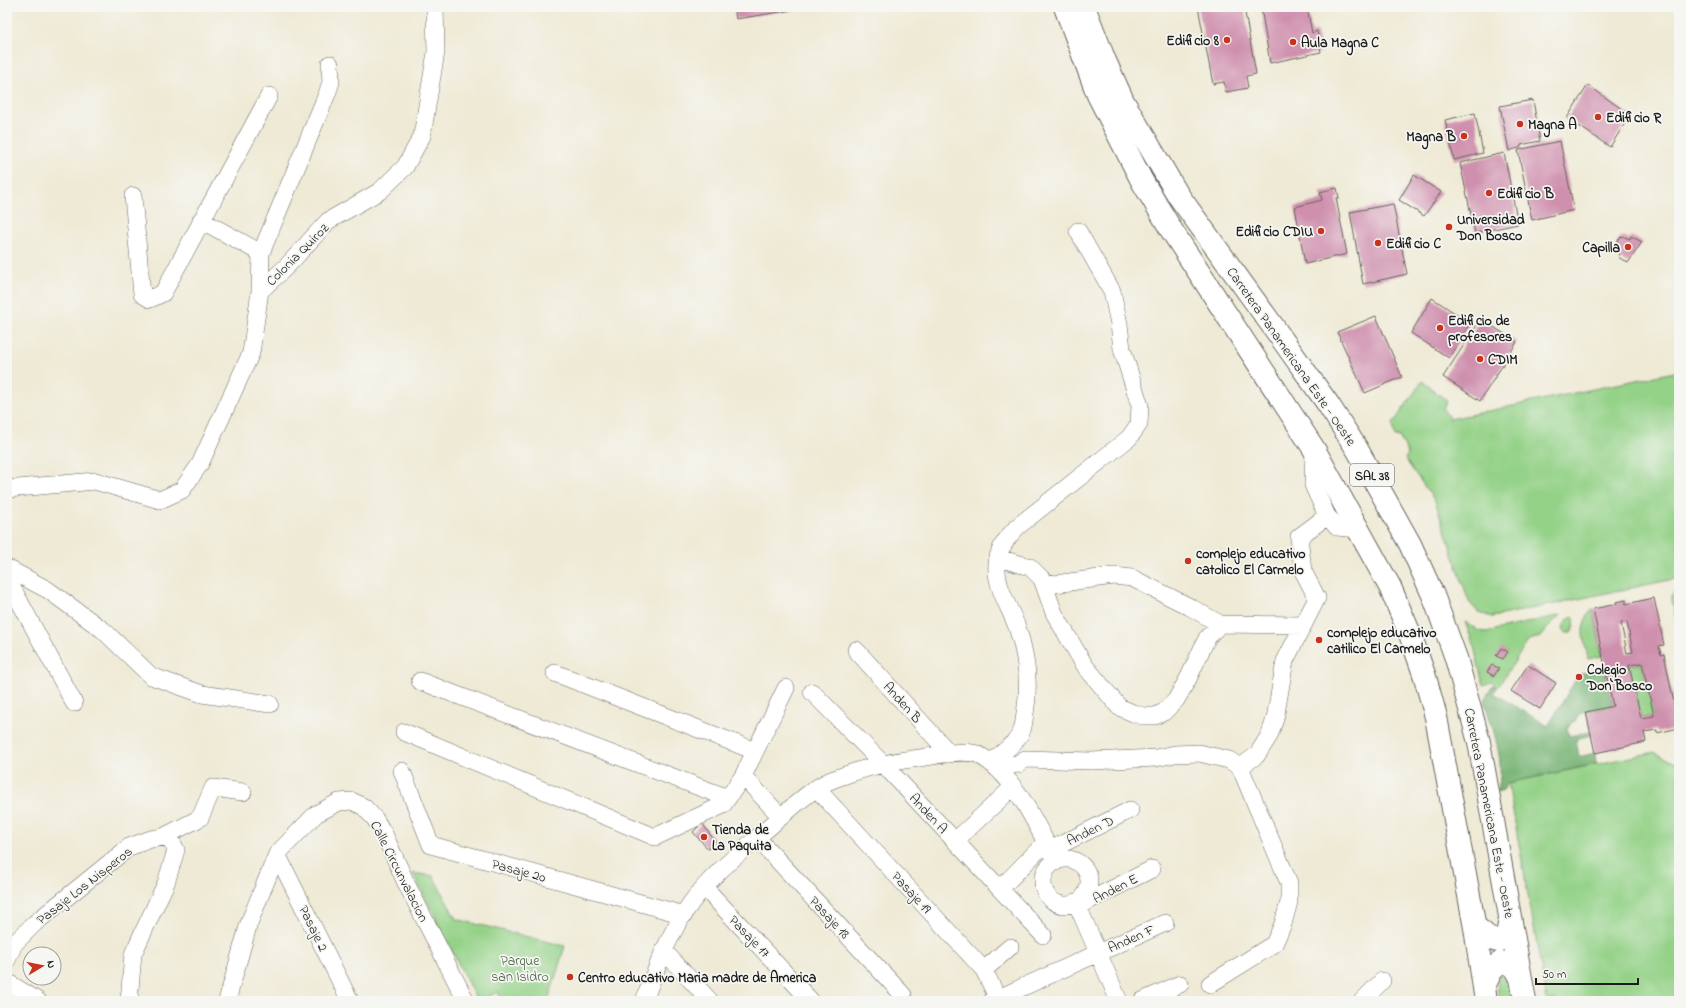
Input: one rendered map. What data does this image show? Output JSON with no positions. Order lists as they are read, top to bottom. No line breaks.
{"streets":{"highway":["Carretera Panamericana Este - Oeste","SAL 38"],"street":["Colonia Quiroz","Anden B","Anden A","Anden D","Pasaje 20","Calle Circunvalacion","Pasaje Los Nisperos","Anden E","Pasaje 19","Pasaje 18","Pasaje 2","Pasaje 17","Anden F"]},"crossings":[["Anden A","Anden D"],["Calle Circunvalacion","Pasaje 2"],["Pasaje 19","Anden F"]],"parks":["Parque san Isidro"],"places":["Edificio 8","Aula Magna C","Edificio R","Magna A","Magna B","Edificio B","Universidad Don Bosco","Edificio CDIU","Edificio C","Capilla","Edificio de profesores","CDIM","complejo educativo catolico El Carmelo","complejo educativo catilico El Carmelo","Colegio Don Bosco","Tienda de La Paquita","Centro educativo Maria madre de America"],"scale_bar":"50 m","north":"right"}
